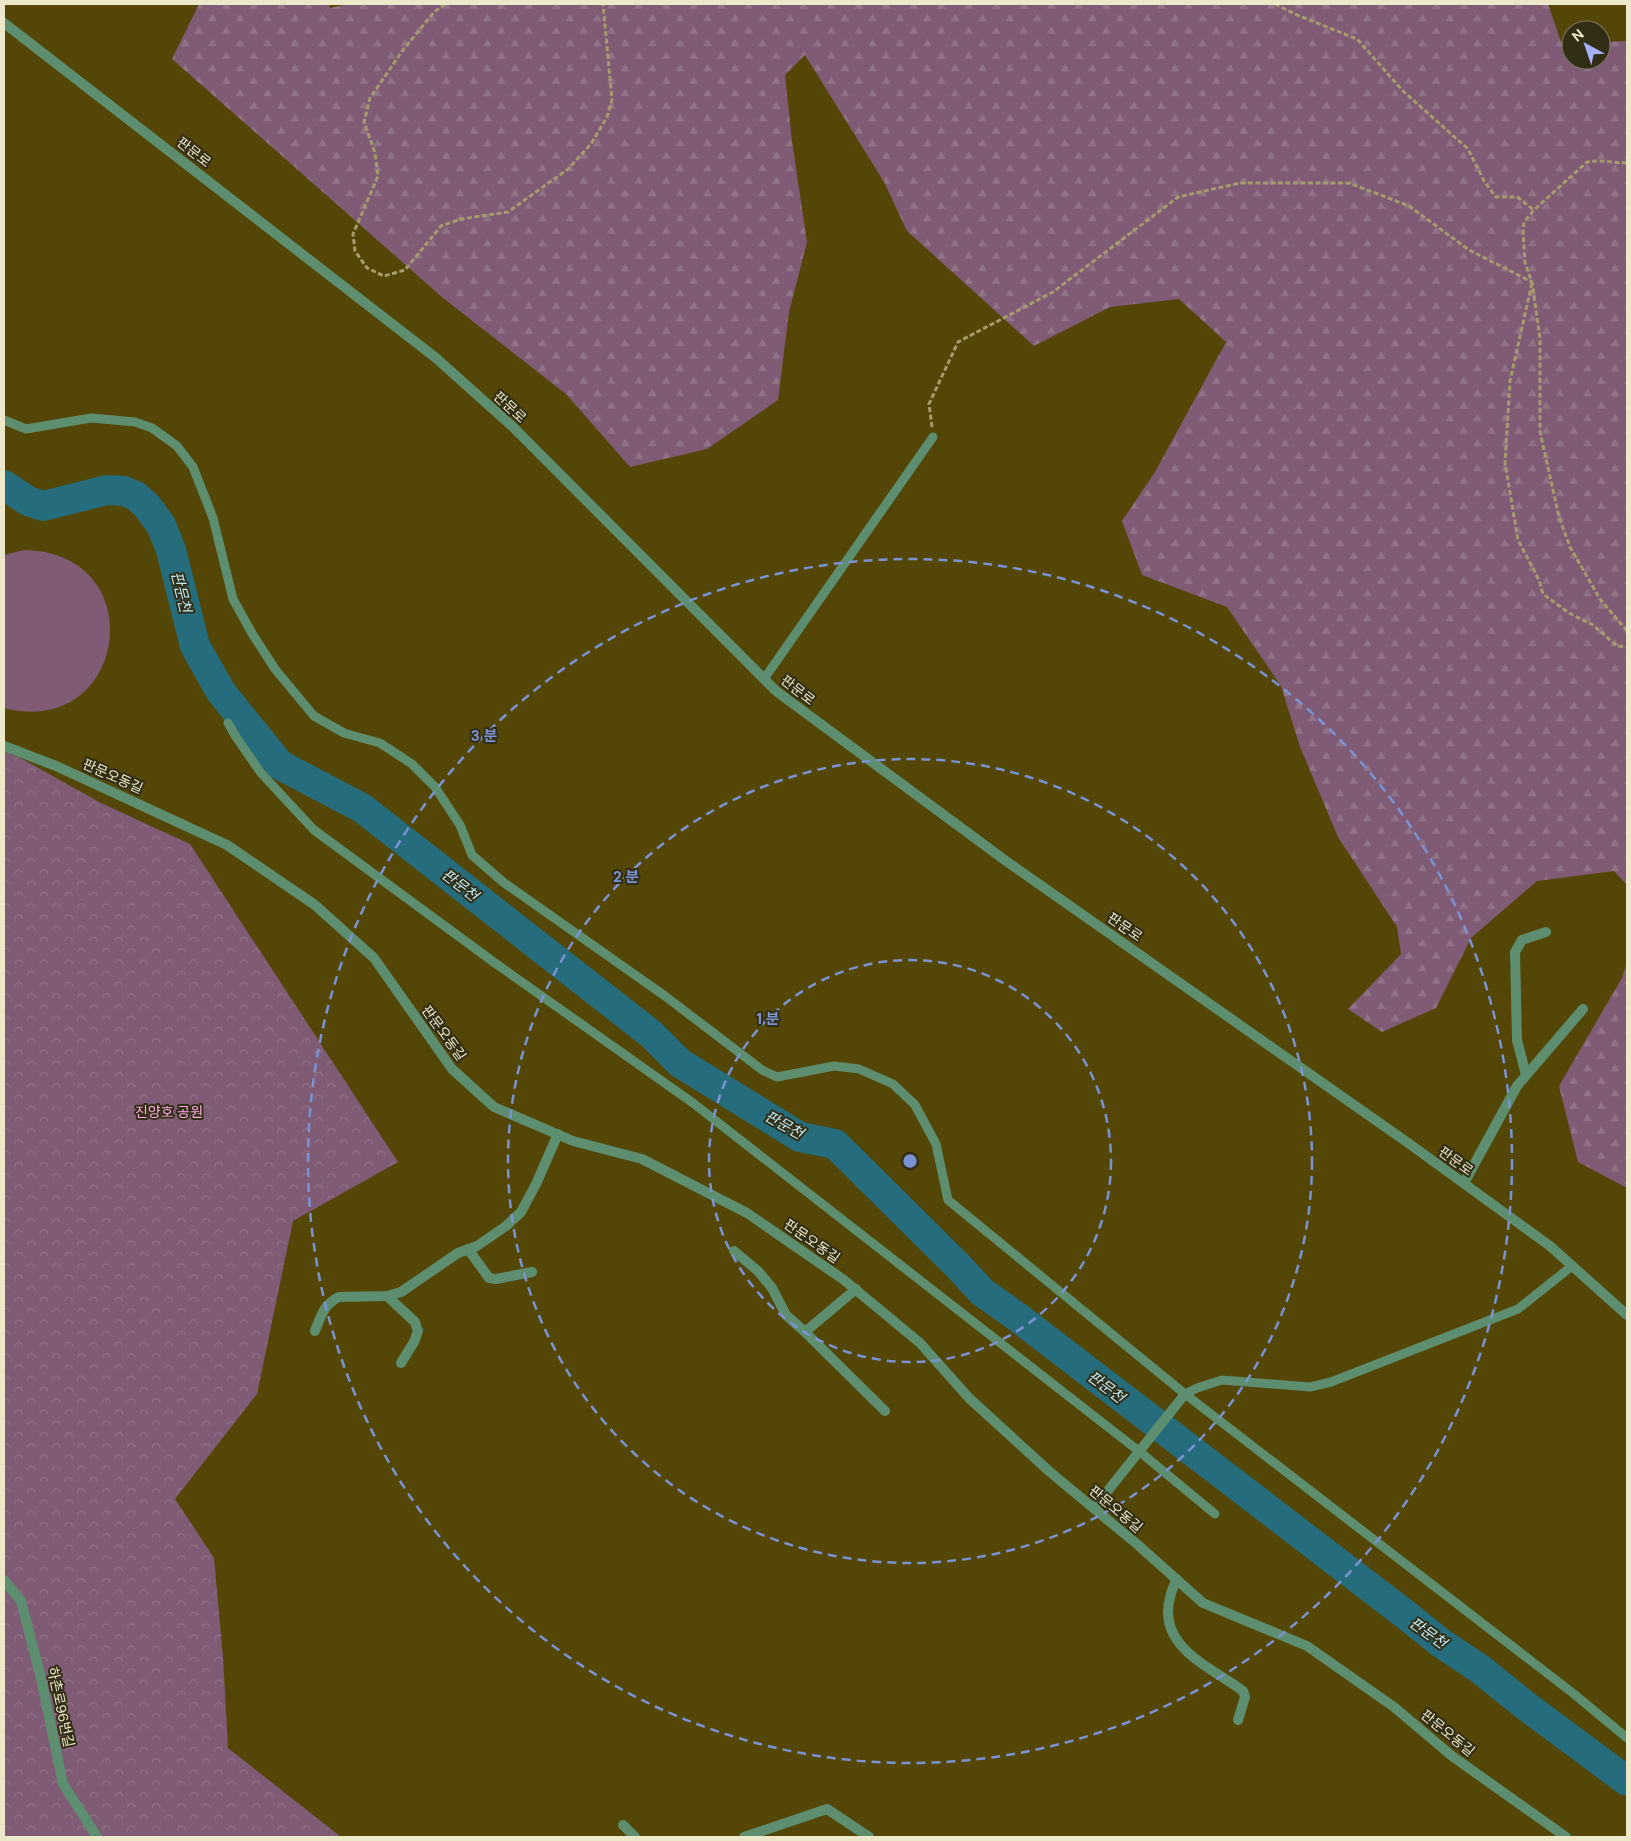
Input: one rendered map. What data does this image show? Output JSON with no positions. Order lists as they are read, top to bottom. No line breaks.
{"streets":{"street":["판문로","판문오동길","하촌로96번길"]},"water":["판문천"],"parks":["진양호 공원"],"north":"top left","rings":["3 분","2 분","1 분"]}
